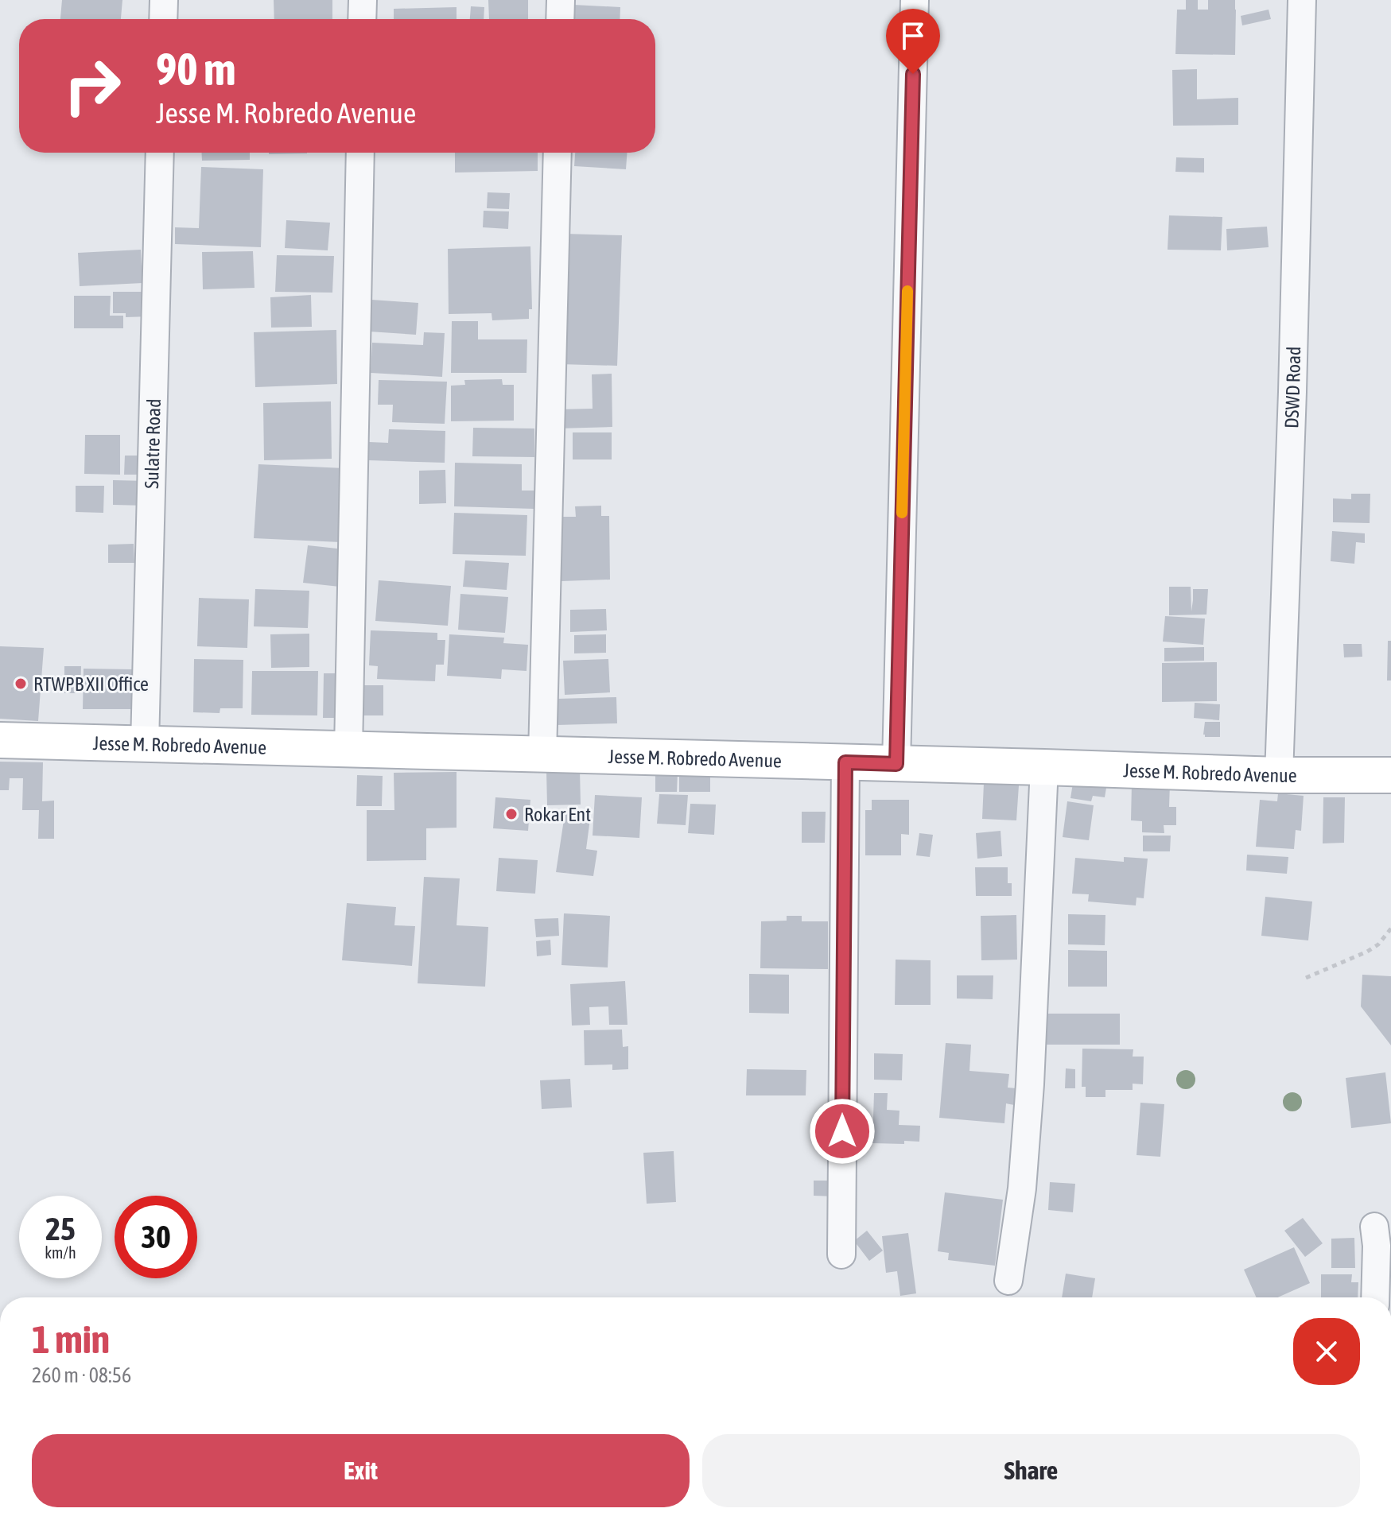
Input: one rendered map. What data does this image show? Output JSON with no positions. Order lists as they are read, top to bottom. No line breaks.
{"streets":{"main road":["Jesse M. Robredo Avenue"],"street":["DSWD Road","Sulatre Road"]},"crossings":[["DSWD Road","Jesse M. Robredo Avenue"],["Sulatre Road","Jesse M. Robredo Avenue"]],"places":["RTWPB XII Office","Rokar Ent"],"page":{"turn":["90 m","Jesse M. Robredo Avenue"],"speed":"25 km/h","limit":"30","heading":["1 min","260 m · 08:56"],"buttons":["Exit","Share"]}}
